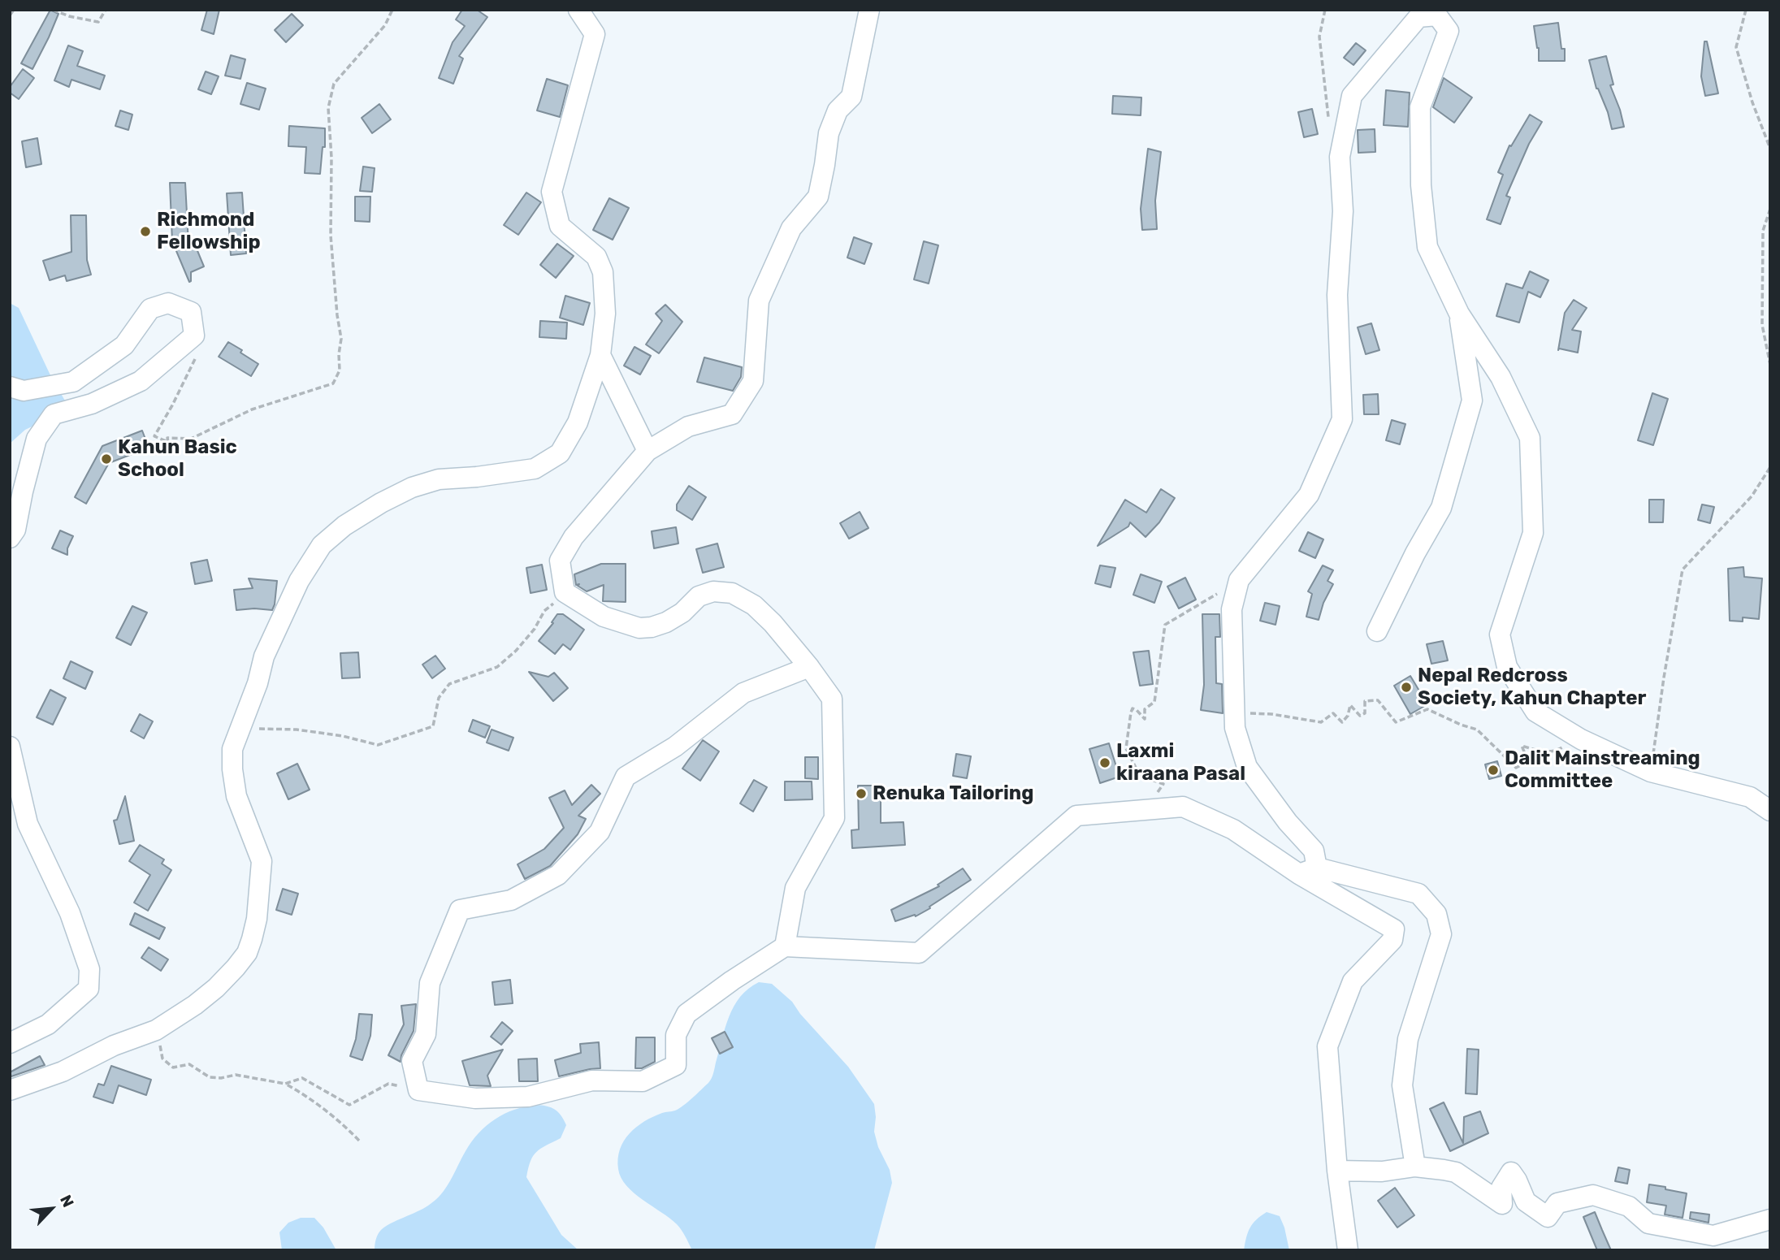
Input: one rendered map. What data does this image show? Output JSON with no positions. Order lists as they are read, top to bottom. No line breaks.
{"places":["Richmond Fellowship","Kahun Basic School","Nepal Redcross Society, Kahun Chapter","Laxmi kiraana Pasal","Dalit Mainstreaming Committee","Renuka Tailoring"],"north":"top right"}
